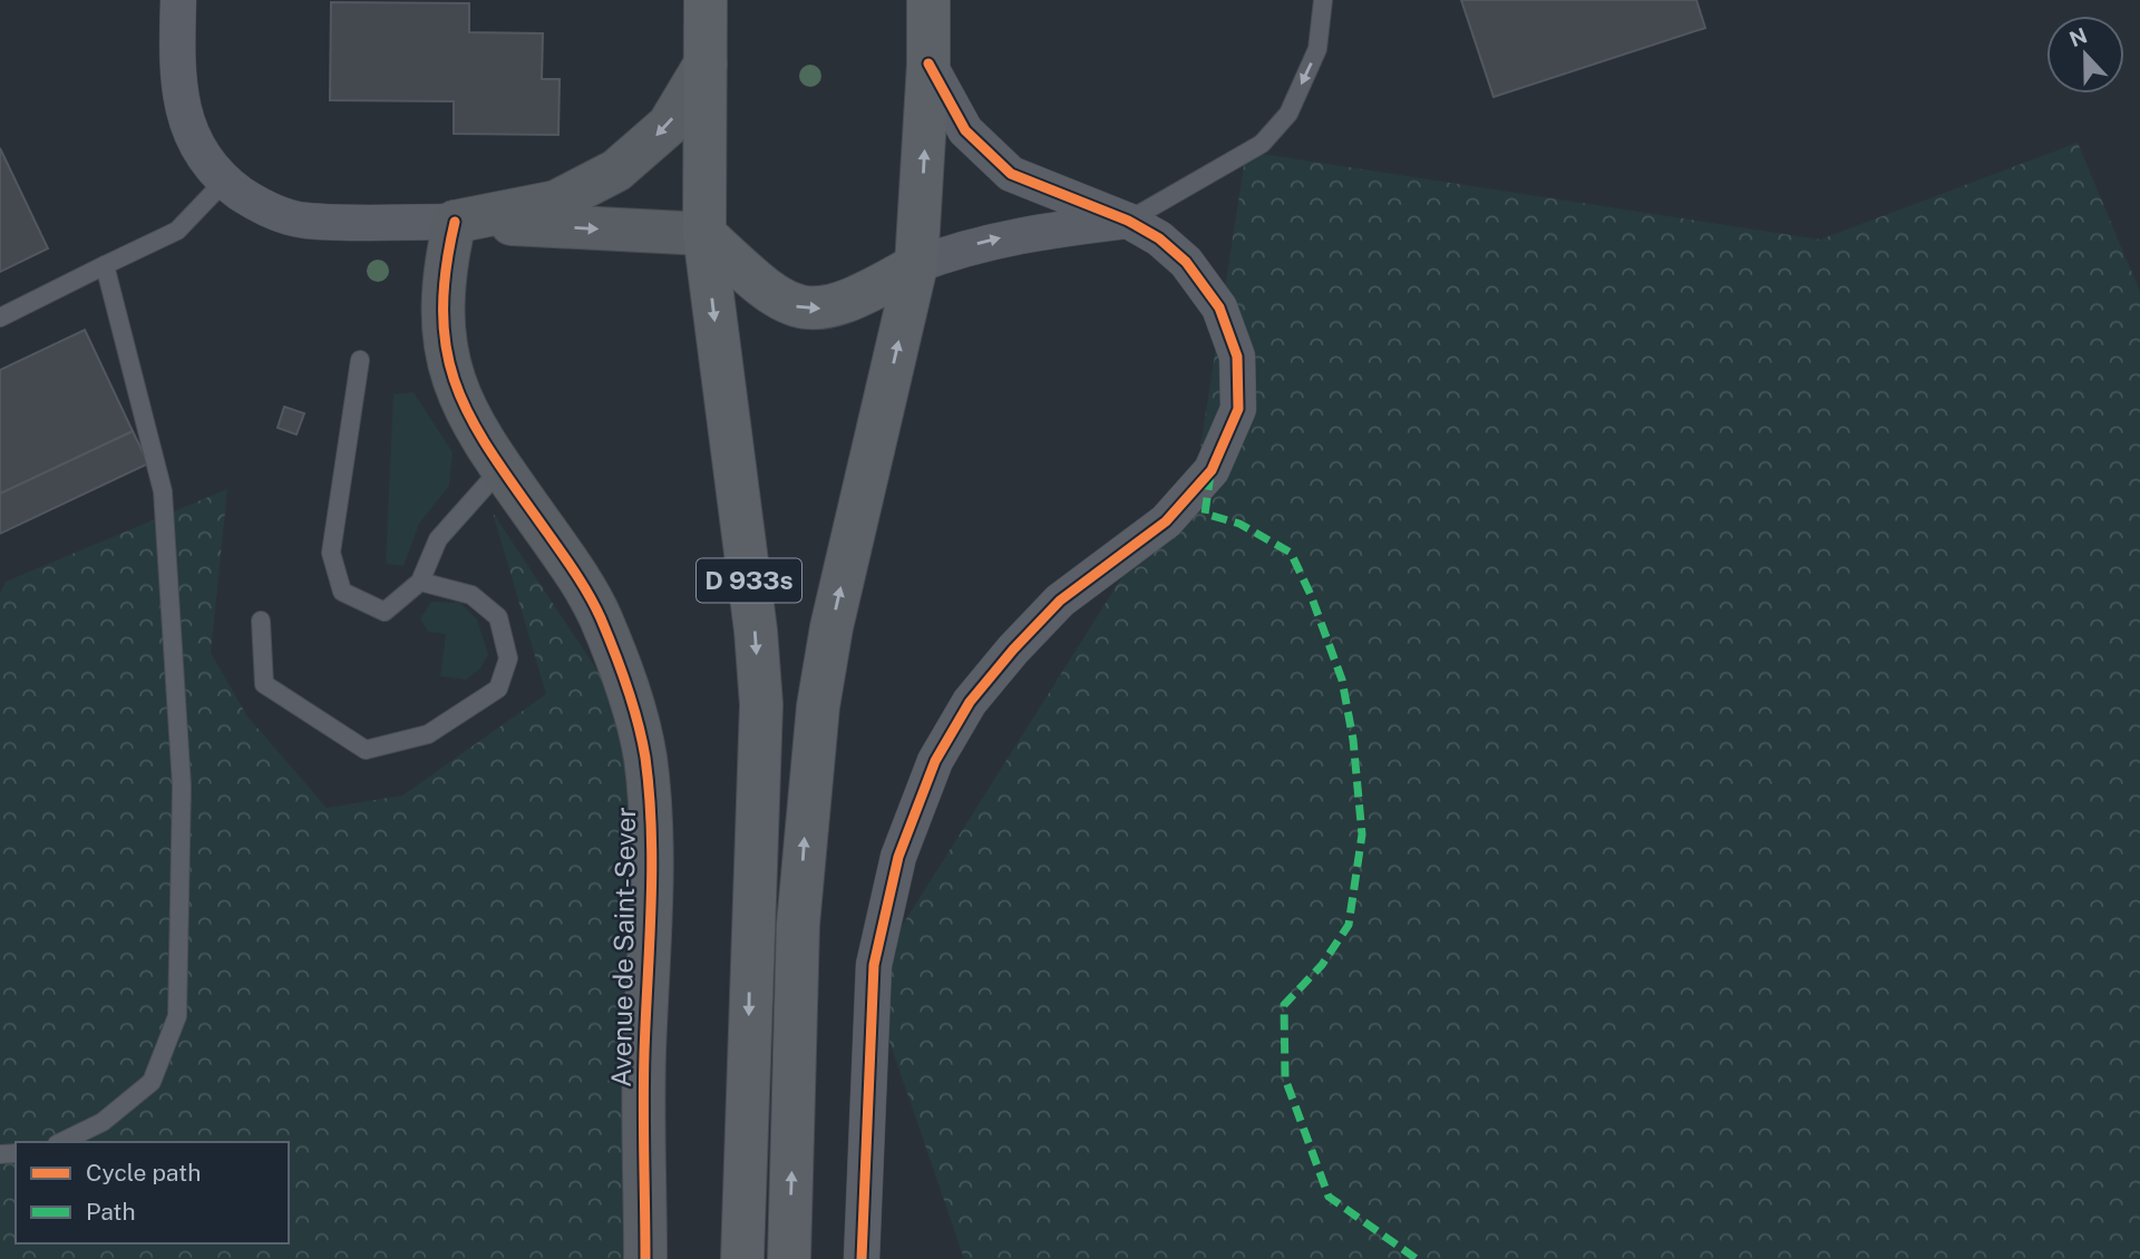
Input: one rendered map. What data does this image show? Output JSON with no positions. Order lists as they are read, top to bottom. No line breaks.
{"streets":{"main road":["D 933s"],"street":["Avenue de Saint-Sever"]},"legend":["Cycle path","Path"],"north":"top"}
